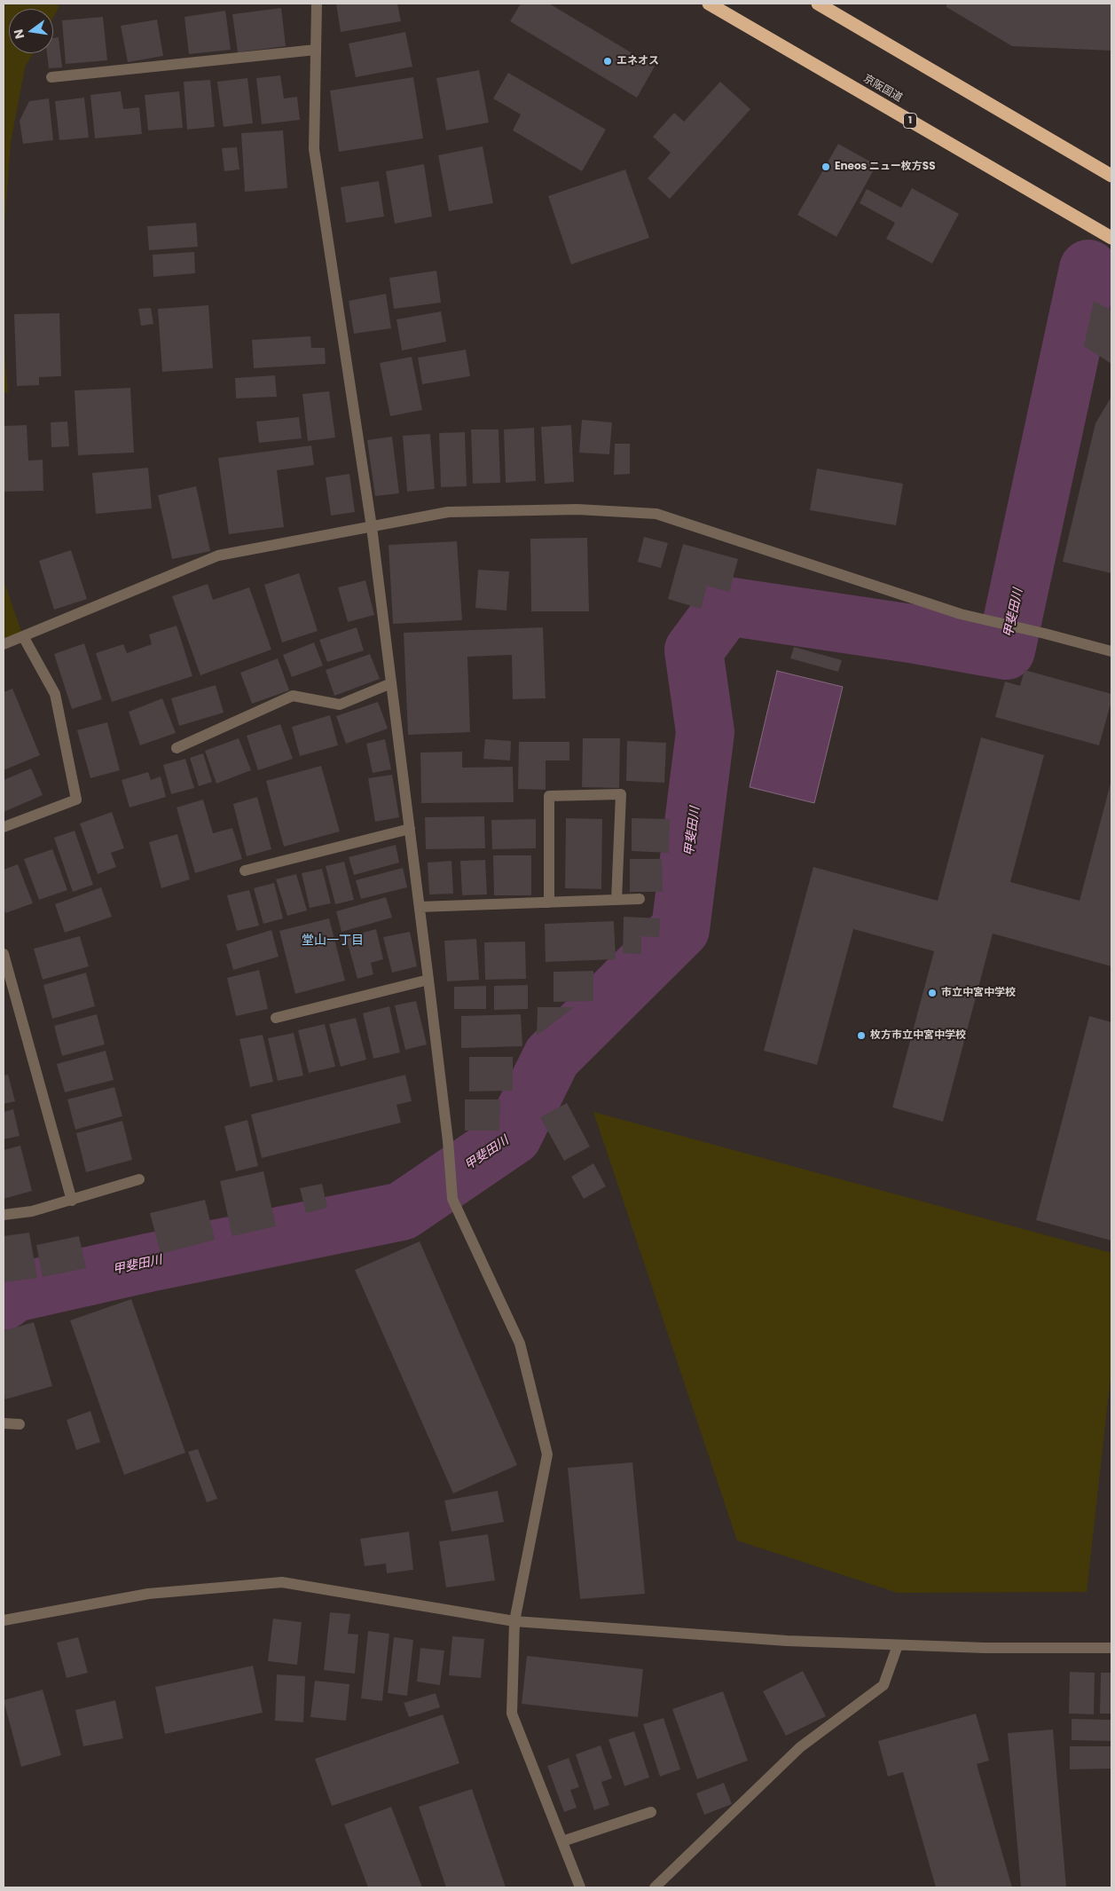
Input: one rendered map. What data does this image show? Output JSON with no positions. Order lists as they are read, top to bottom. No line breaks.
{"streets":{"highway":["京阪国道","1"]},"districts":["堂山一丁目"],"water":["甲斐田川"],"places":["エネオス","Eneos ニュー枚方SS","市立中宮中学校","枚方市立中宮中学校"],"north":"left"}
